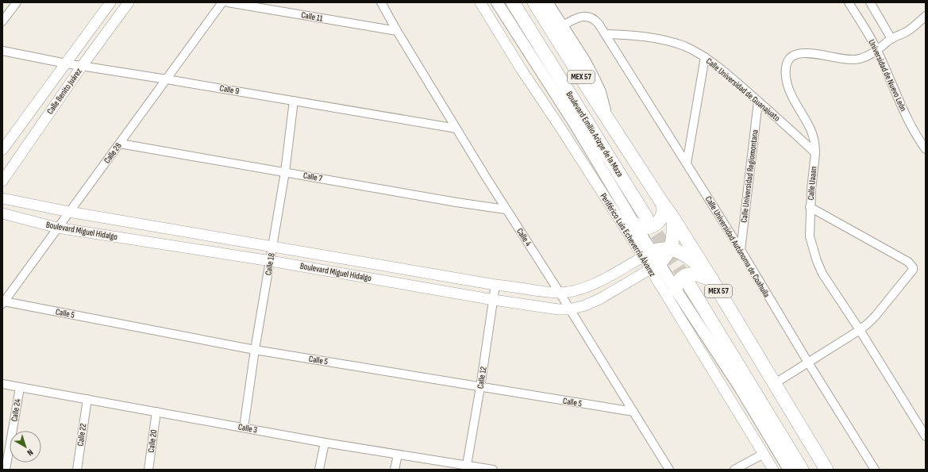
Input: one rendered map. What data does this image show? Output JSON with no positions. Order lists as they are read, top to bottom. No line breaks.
{"streets":{"highway":["MEX 57","Boulevard Emilio Arizpe de la Maza"],"main road":["Periférico Luis Echeverría Álvarez"],"street":["Calle 11","Universidad de Nuevo León","Calle 9","Calle Universidad de Guanajuato","Calle Benito Juárez","Calle 28","Calle Universidad Regiomontana","Calle 7","Calle Uaaan","Boulevard Miguel Hidalgo","Calle 4","Calle Universidad Autónoma de Coahuila","Calle 18","Calle 5","Calle 12","Calle 24","Calle 3","Calle 22","Calle 20"]},"crossings":[["Calle 11","Calle 4"],["Universidad de Nuevo León","Calle Uaaan"],["Calle 9","Calle Benito Juárez"],["Calle 9","Calle 28"],["Calle 9","Calle 4"],["Calle 9","Calle 18"],["Calle Universidad de Guanajuato","Calle Universidad Regiomontana"],["Calle Universidad de Guanajuato","Calle Uaaan"],["Calle Universidad de Guanajuato","Calle Universidad Autónoma de Coahuila"],["Calle 28","Calle 7"],["Calle 28","Boulevard Miguel Hidalgo"],["Calle 28","Calle 5"],["Calle Universidad Regiomontana","Calle Universidad Autónoma de Coahuila"],["Calle 7","Calle 4"],["Calle 7","Calle 18"],["Boulevard Miguel Hidalgo","Periférico Luis Echeverría Álvarez"],["Boulevard Miguel Hidalgo","Calle 4"],["Boulevard Miguel Hidalgo","Calle 18"],["Boulevard Miguel Hidalgo","Calle 12"],["Calle 4","Calle 5"],["Calle 18","Calle 5"],["Calle 18","Calle 3"],["Calle 5","Calle 12"],["Calle 12","Calle 3"],["Calle 24","Calle 3"],["Calle 3","Calle 22"],["Calle 3","Calle 20"]],"north":"bottom right"}
